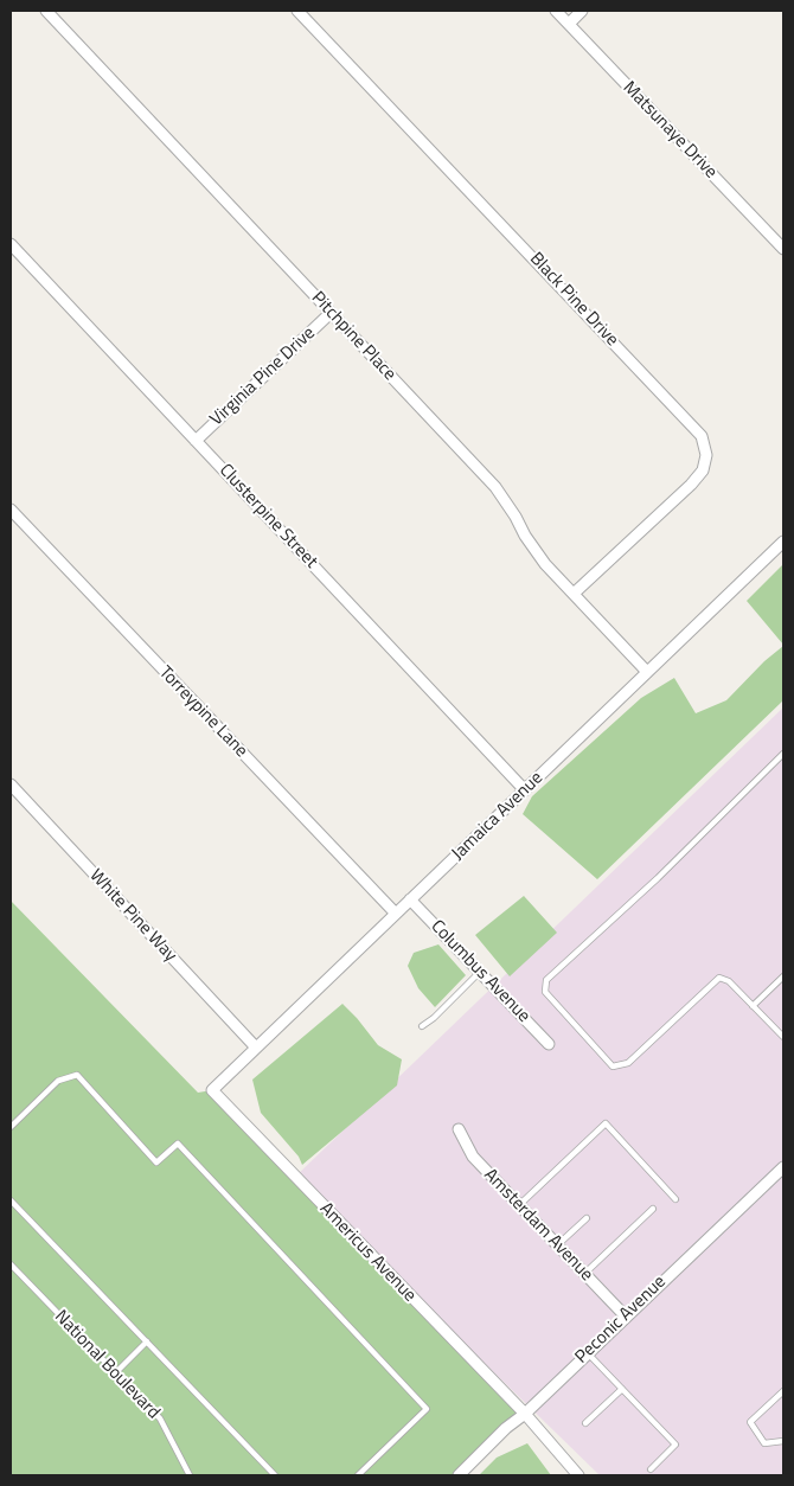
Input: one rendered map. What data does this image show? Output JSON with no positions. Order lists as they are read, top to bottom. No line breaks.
{"streets":{"street":["Matsunaye Drive","Black Pine Drive","Pitchpine Place","Virginia Pine Drive","Clusterpine Street","Torreypine Lane","Jamaica Avenue","White Pine Way","Columbus Avenue","Amsterdam Avenue","Americus Avenue","Peconic Avenue"],"lane":["National Boulevard"]},"crossings":[["Black Pine Drive","Pitchpine Place"],["Pitchpine Place","Virginia Pine Drive"],["Pitchpine Place","Jamaica Avenue"],["Virginia Pine Drive","Clusterpine Street"],["Clusterpine Street","Jamaica Avenue"],["Torreypine Lane","Jamaica Avenue"],["Jamaica Avenue","White Pine Way"],["Jamaica Avenue","Columbus Avenue"],["Jamaica Avenue","Americus Avenue"],["Amsterdam Avenue","Peconic Avenue"],["Americus Avenue","Peconic Avenue"]]}
